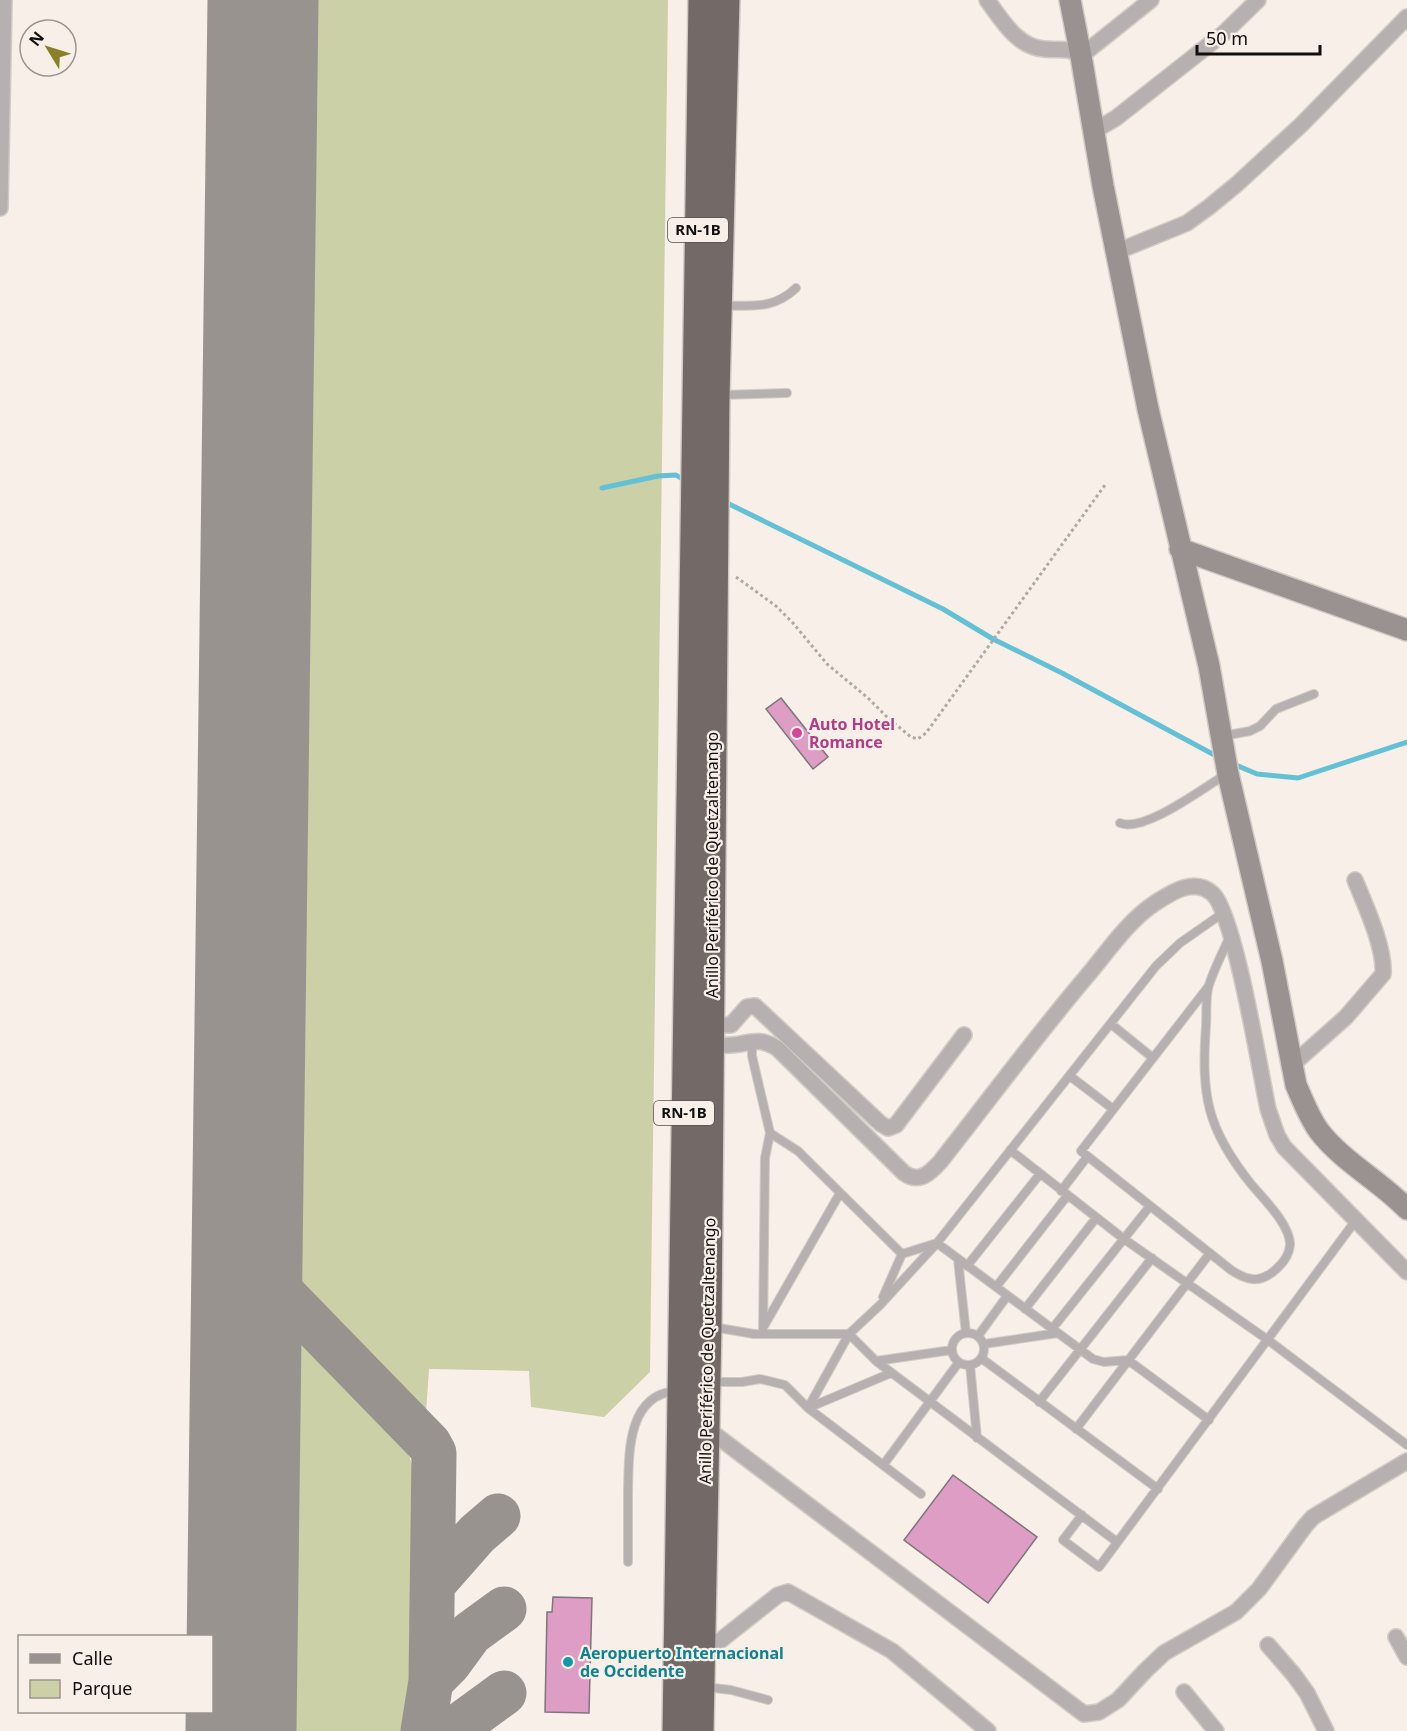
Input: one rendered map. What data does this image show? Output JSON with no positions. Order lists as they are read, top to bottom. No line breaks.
{"streets":{"highway":["RN-1B","Anillo Periférico de Quetzaltenango"]},"places":["Auto Hotel Romance","Aeropuerto Internacional de Occidente"],"legend":["Calle","Parque"],"scale_bar":"50 m","north":"top left"}
